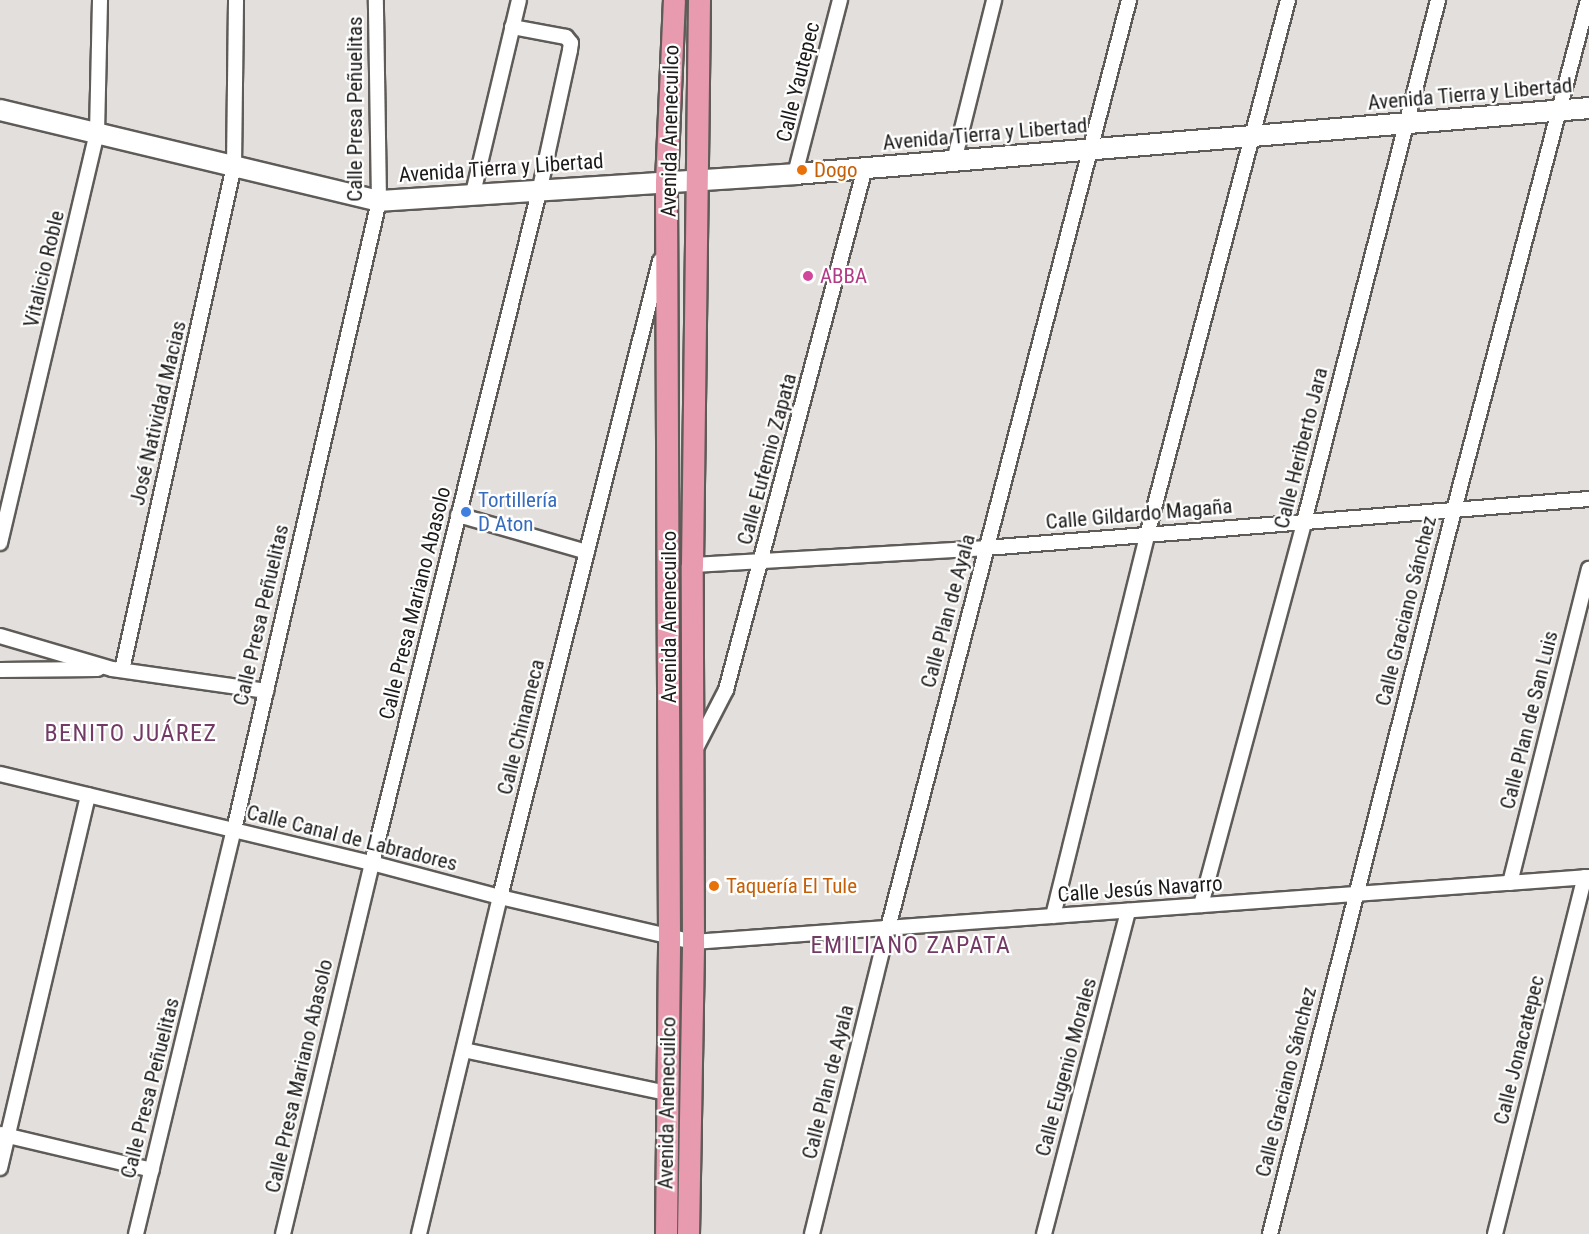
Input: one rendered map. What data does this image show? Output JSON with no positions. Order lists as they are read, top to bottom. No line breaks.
{"streets":{"main road":["Avenida Anenecuilco"],"street":["Calle Yautepec","Avenida Tierra y Libertad","Calle Presa Peñuelitas","Vitalicio Roble","José Natividad Macias","Calle Heriberto Jara","Calle Eufemio Zapata","Calle Gildardo Magaña","Calle Presa Mariano Abasolo","Calle Plan de Ayala","Calle Graciano Sánchez","Calle Plan de San Luis","Calle Chinameca","Calle Canal de Labradores","Calle Jesús Navarro","Calle Jonacatepec","Calle Eugenio Morales"]},"crossings":[["Calle Yautepec","Avenida Tierra y Libertad"],["Avenida Tierra y Libertad","Calle Presa Peñuelitas"],["Avenida Tierra y Libertad","Avenida Anenecuilco"],["Avenida Tierra y Libertad","Vitalicio Roble"],["Avenida Tierra y Libertad","José Natividad Macias"],["Avenida Tierra y Libertad","Calle Heriberto Jara"],["Avenida Tierra y Libertad","Calle Eufemio Zapata"],["Avenida Tierra y Libertad","Calle Presa Mariano Abasolo"],["Avenida Tierra y Libertad","Calle Plan de Ayala"],["Avenida Tierra y Libertad","Calle Graciano Sánchez"],["Calle Presa Peñuelitas","Calle Canal de Labradores"],["Avenida Anenecuilco","Calle Eufemio Zapata"],["Avenida Anenecuilco","Calle Gildardo Magaña"],["Avenida Anenecuilco","Calle Chinameca"],["Avenida Anenecuilco","Calle Canal de Labradores"],["Avenida Anenecuilco","Calle Jesús Navarro"],["Calle Heriberto Jara","Calle Gildardo Magaña"],["Calle Heriberto Jara","Calle Jesús Navarro"],["Calle Eufemio Zapata","Calle Gildardo Magaña"],["Calle Gildardo Magaña","Calle Plan de Ayala"],["Calle Gildardo Magaña","Calle Graciano Sánchez"],["Calle Presa Mariano Abasolo","Calle Canal de Labradores"],["Calle Plan de Ayala","Calle Jesús Navarro"],["Calle Graciano Sánchez","Calle Jesús Navarro"],["Calle Plan de San Luis","Calle Jesús Navarro"],["Calle Chinameca","Calle Canal de Labradores"],["Calle Canal de Labradores","Calle Jesús Navarro"],["Calle Jesús Navarro","Calle Jonacatepec"],["Calle Jesús Navarro","Calle Eugenio Morales"]],"districts":["BENITO JUÁREZ","EMILIANO ZAPATA"],"places":["Dogo","ABBA","Tortillería D Aton","Taquería El Tule"]}
